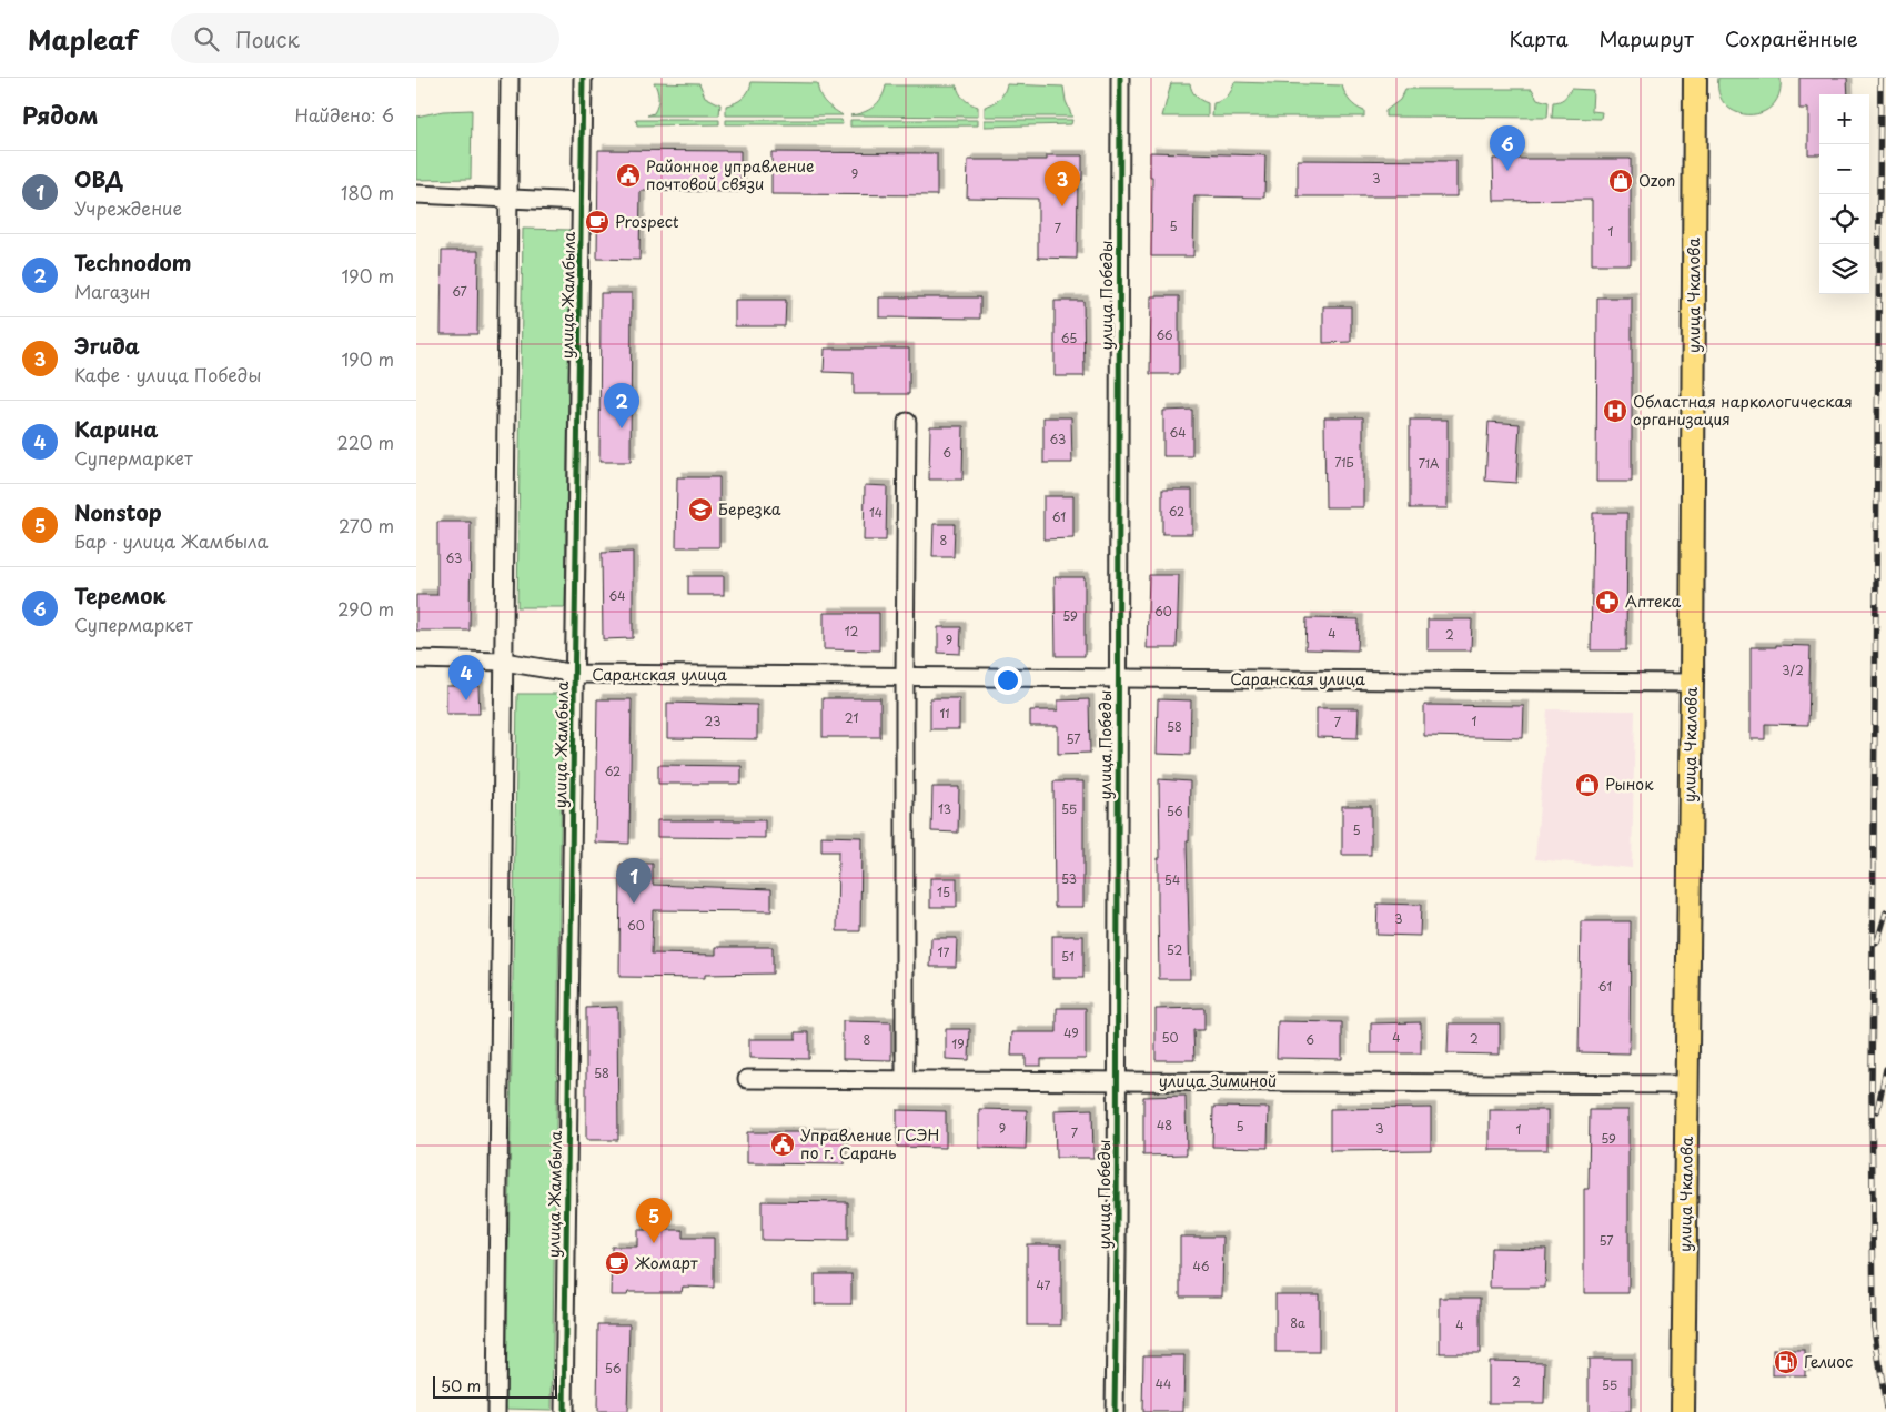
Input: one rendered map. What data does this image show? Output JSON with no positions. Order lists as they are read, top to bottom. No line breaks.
{"streets":{"main road":["улица Чкалова"],"street":["улица Жамбыла","улица Победы","Саранская улица","улица Зиминой"]},"crossings":[["улица Жамбыла","Саранская улица"],["улица Победы","Саранская улица"],["улица Победы","улица Зиминой"],["улица Чкалова","Саранская улица"],["улица Чкалова","улица Зиминой"]],"places":{"public building":["Районное управление почтовой связи","Управление ГСЭН по г. Сарань"],"shop":["Ozon","Рынок"],"cafe":["Prospect","Жомарт"],"hospital":["Областная наркологическая организация"],"school or university":["Березка"],"pharmacy":["Аптека"],"fuel station":["Гелиос"]},"house_numbers":["9","3","5","7","1","67","66","65","64","63","6","71Б","71А","62","14","61","8","63","64","60","59","12","4","2","9","3/2","11","21","23","1","7","58","57","62","13","55","56","5","53","54","15","3","60","52","17","51","61","49","50","4","2","8","6","19","58","48","5","9","3","1","7","59","57","46","47","8а","4","56","2","44","55"],"scale_bar":"50 m","page":{"header":"Mapleaf","search":"Поиск","nav":["Карта","Маршрут","Сохранённые"],"heading":["Рядом","Найдено: 6"],"map_buttons":["+","−"],"pins":["6","3","2","4","1","5"],"list":[{"mark":"1","name":"ОВД","note":"Учреждение","value":"180 m"},{"mark":"2","name":"Technodom","note":"Магазин","value":"190 m"},{"mark":"3","name":"Эгида","note":"Кафе · улица Победы","value":"190 m"},{"mark":"4","name":"Карина","note":"Супермаркет","value":"220 m"},{"mark":"5","name":"Nonstop","note":"Бар · улица Жамбыла","value":"270 m"},{"mark":"6","name":"Теремок","note":"Супермаркет","value":"290 m"}],"scale":"50 m"}}
